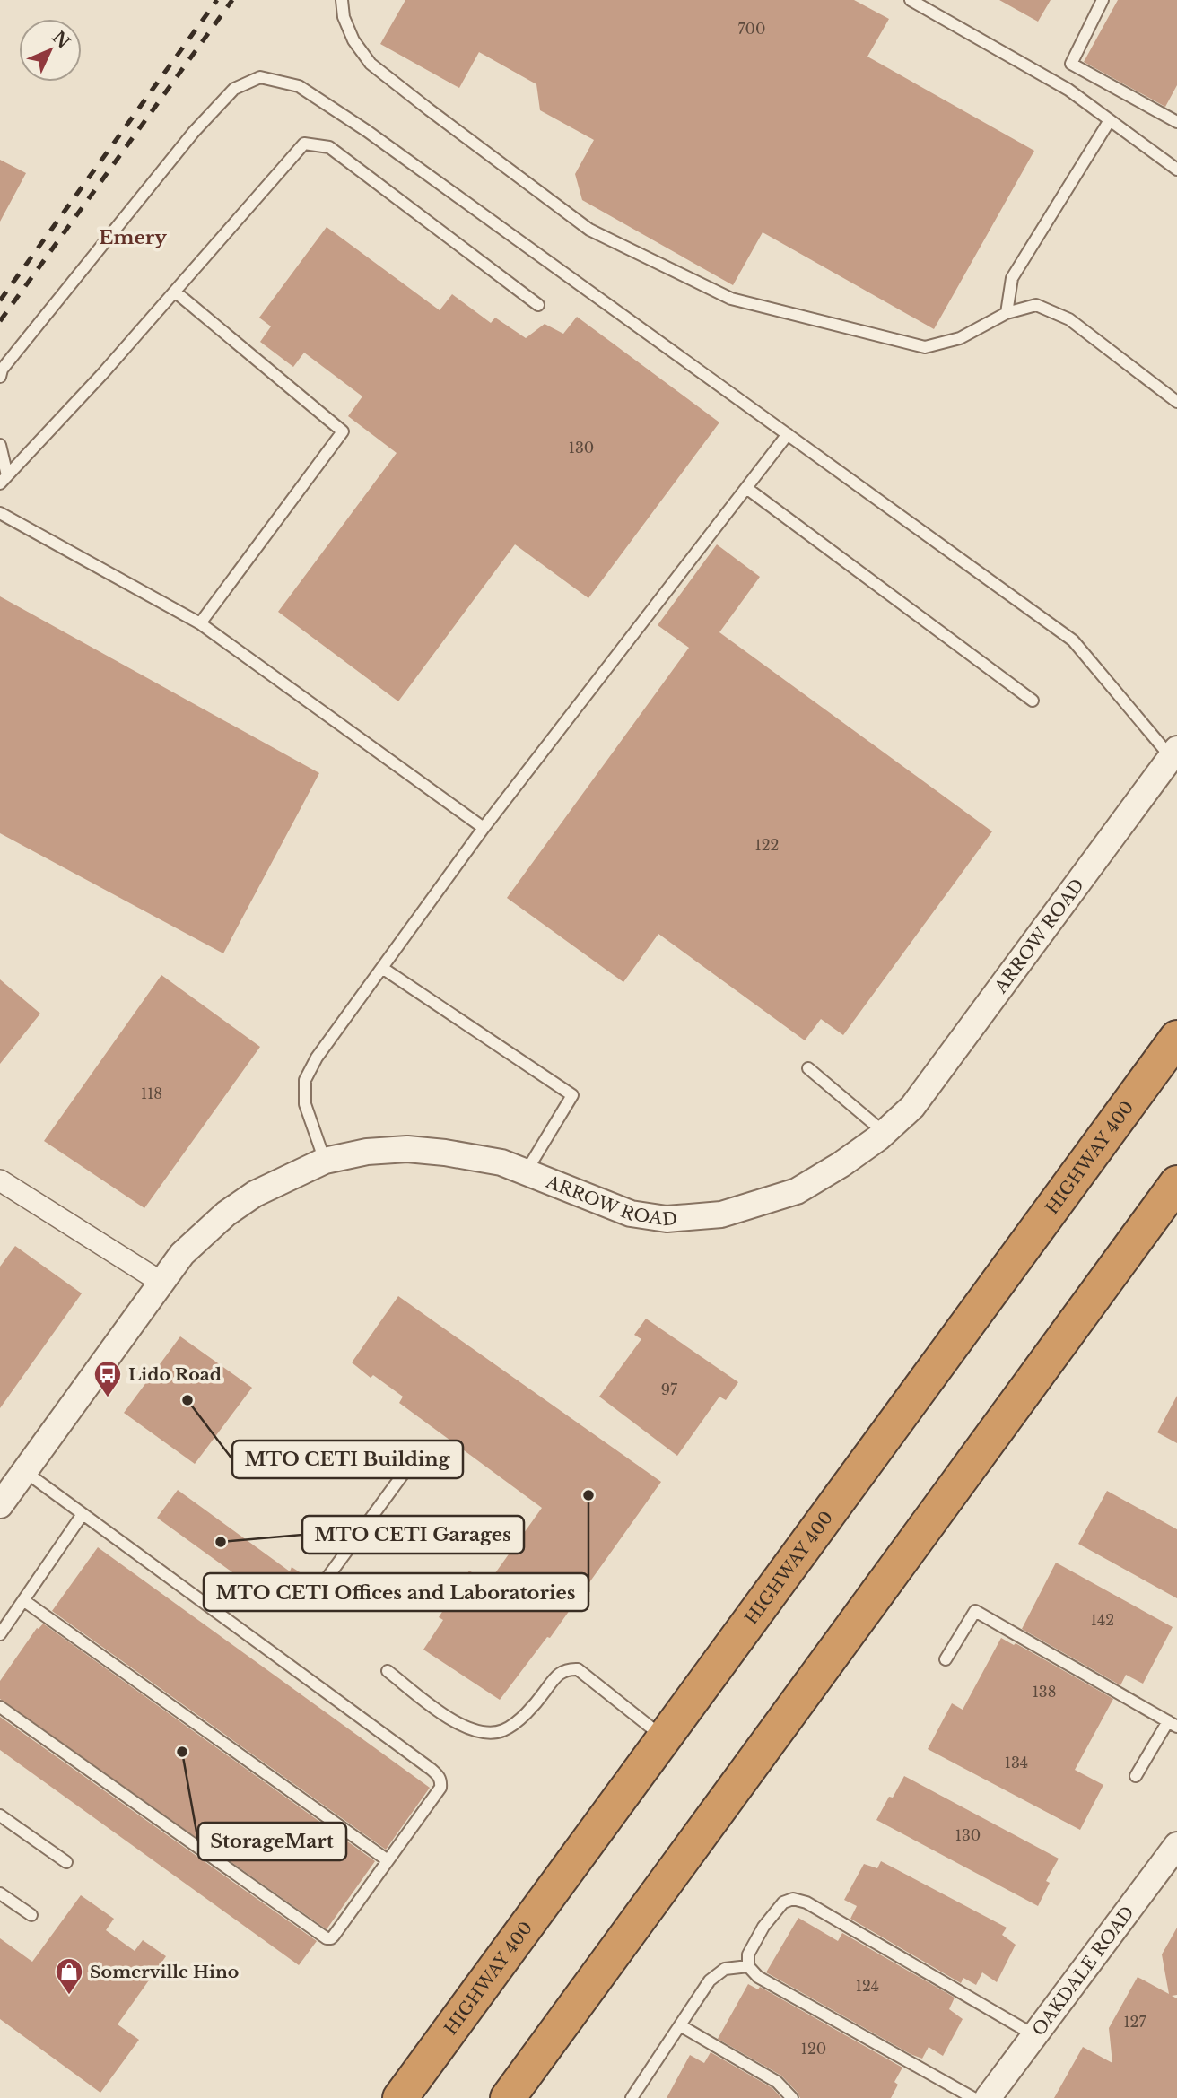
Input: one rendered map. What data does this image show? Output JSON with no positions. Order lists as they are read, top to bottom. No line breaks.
{"streets":{"highway":["HIGHWAY 400"],"street":["ARROW ROAD","OAKDALE ROAD"]},"districts":["Emery"],"places":{"bus stop":["Lido Road"],"other":["MTO CETI Building","MTO CETI Offices and Laboratories","MTO CETI Garages","StorageMart"],"shop":["Somerville Hino"]},"house_numbers":["700","130","122","118","97","142","138","134","130","124","127","120"],"north":"top right"}
